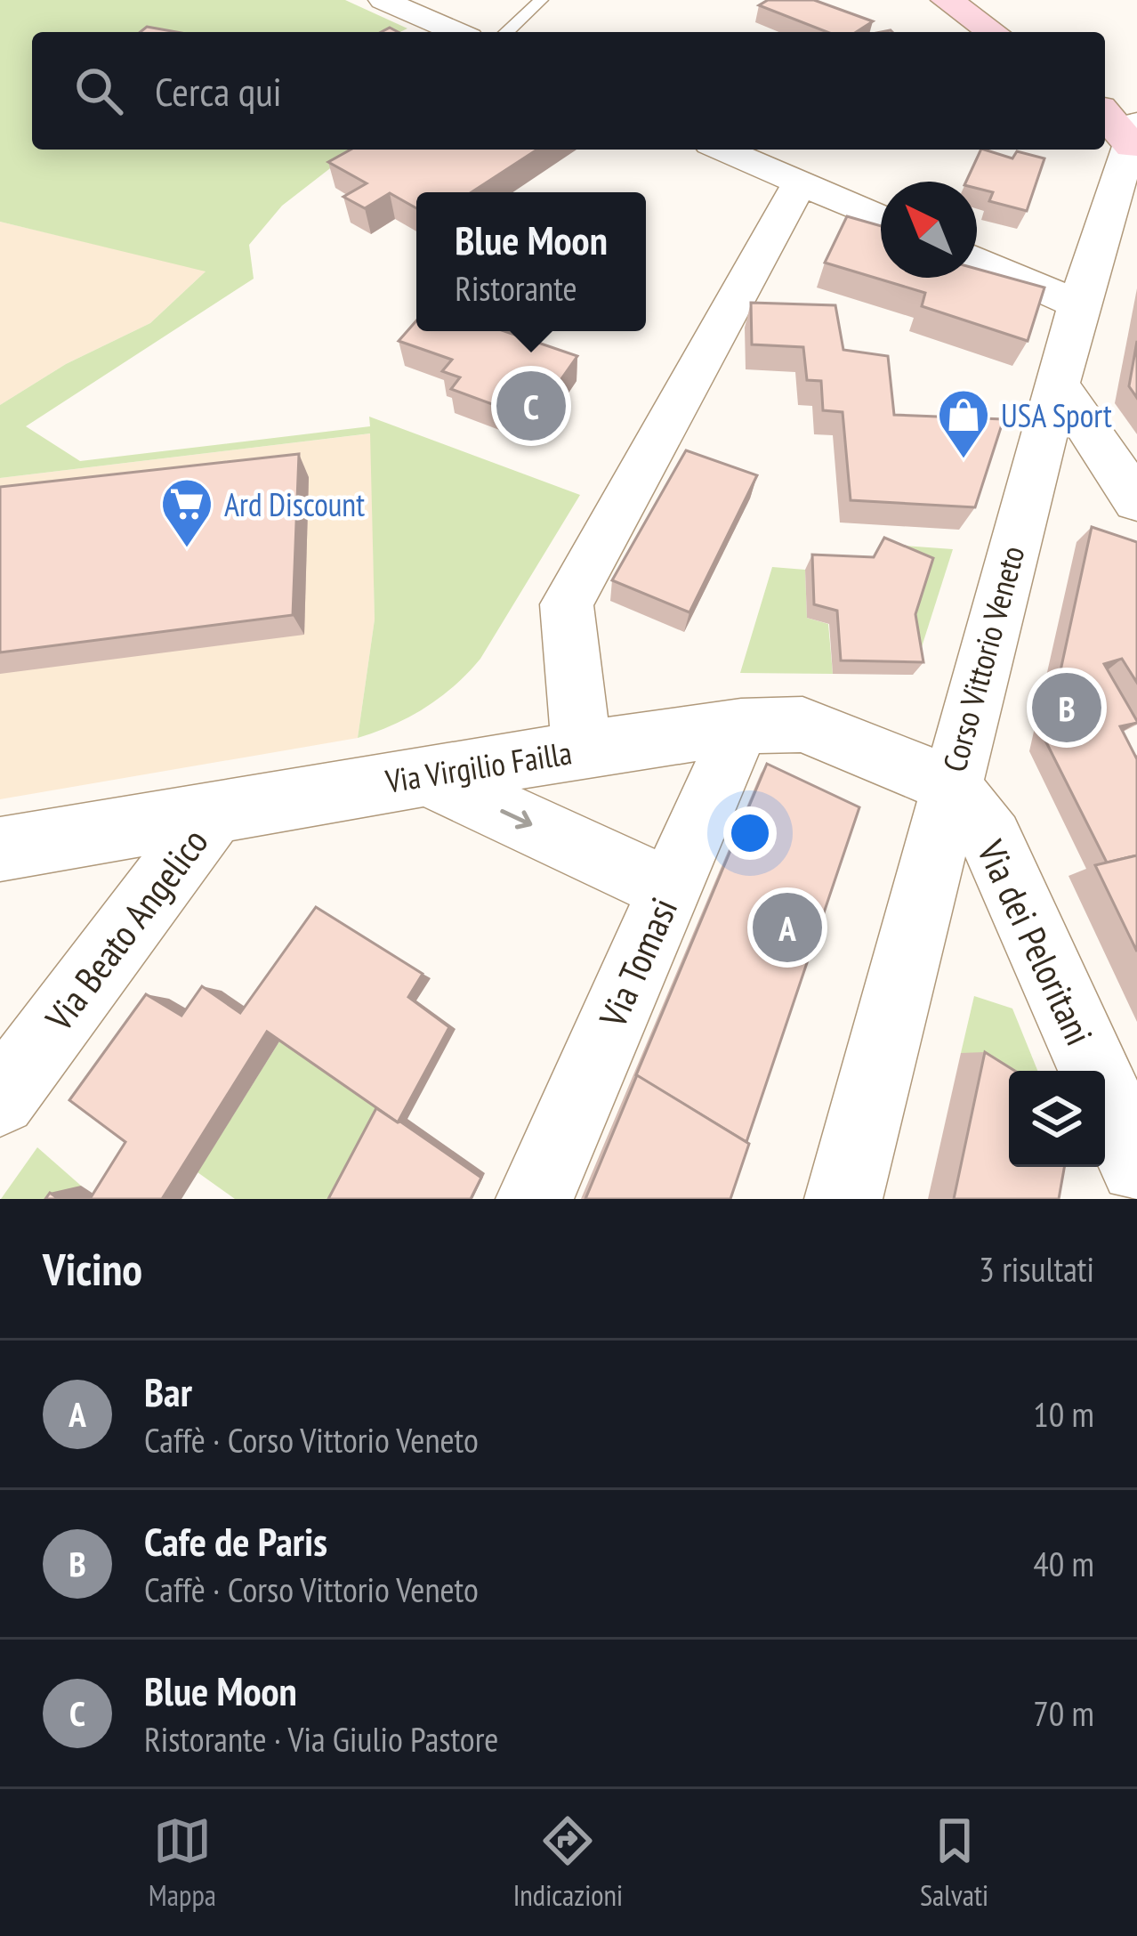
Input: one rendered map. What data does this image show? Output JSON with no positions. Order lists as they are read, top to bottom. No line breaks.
{"streets":{"street":["Corso Vittorio Veneto","Via Virgilio Failla","Via Beato Angelico","Via dei Peloritani","Via Tomasi"]},"crossings":[["Corso Vittorio Veneto","Via Virgilio Failla"],["Corso Vittorio Veneto","Via dei Peloritani"],["Via Virgilio Failla","Via Beato Angelico"],["Via Virgilio Failla","Via dei Peloritani"],["Via Virgilio Failla","Via Tomasi"]],"places":{"shop":["USA Sport"],"supermarket":["Ard Discount"]},"north":"top left","page":{"search":"Cerca qui","popup":["Blue Moon","Ristorante"],"pins":["C","B","A"],"heading":["Vicino","3 risultati"],"list":[{"mark":"A","name":"Bar","note":"Caffè · Corso Vittorio Veneto","value":"10 m"},{"mark":"B","name":"Cafe de Paris","note":"Caffè · Corso Vittorio Veneto","value":"40 m"},{"mark":"C","name":"Blue Moon","note":"Ristorante · Via Giulio Pastore","value":"70 m"}],"nav":["Mappa","Indicazioni","Salvati"]}}
